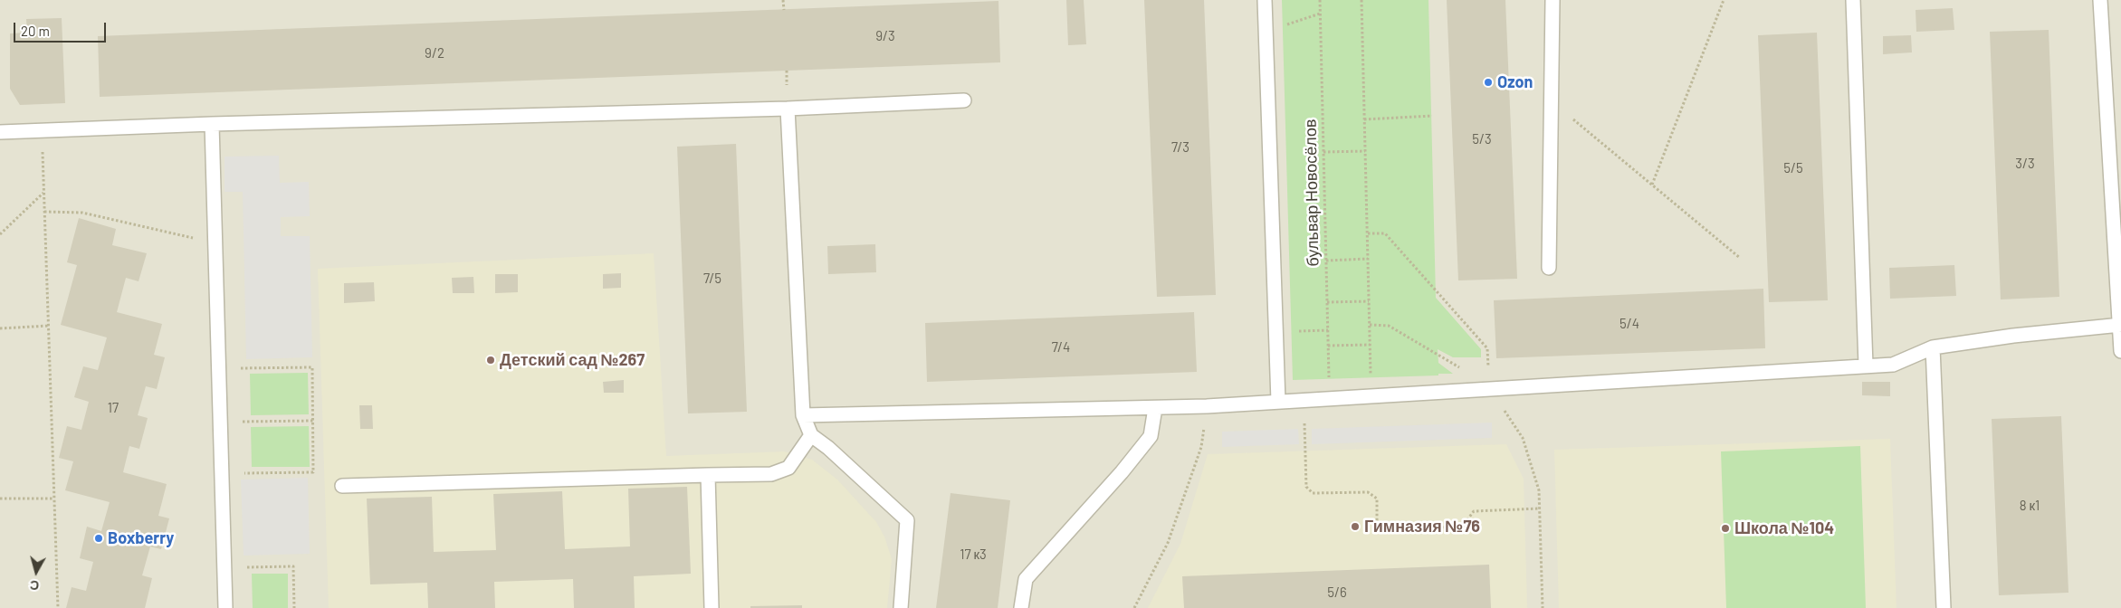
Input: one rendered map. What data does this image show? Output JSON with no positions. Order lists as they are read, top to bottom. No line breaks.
{"streets":{"path":["бульвар Новосёлов"]},"places":["Ozon","Детский сад №267","Гимназия №76","Школа №104","Boxberry"],"house_numbers":["9/3","9/2","5/3","7/3","3/3","5/5","7/5","5/4","7/4","17","8 к1","17 к3","5/6"],"scale_bar":"20 m","north":"bottom"}
